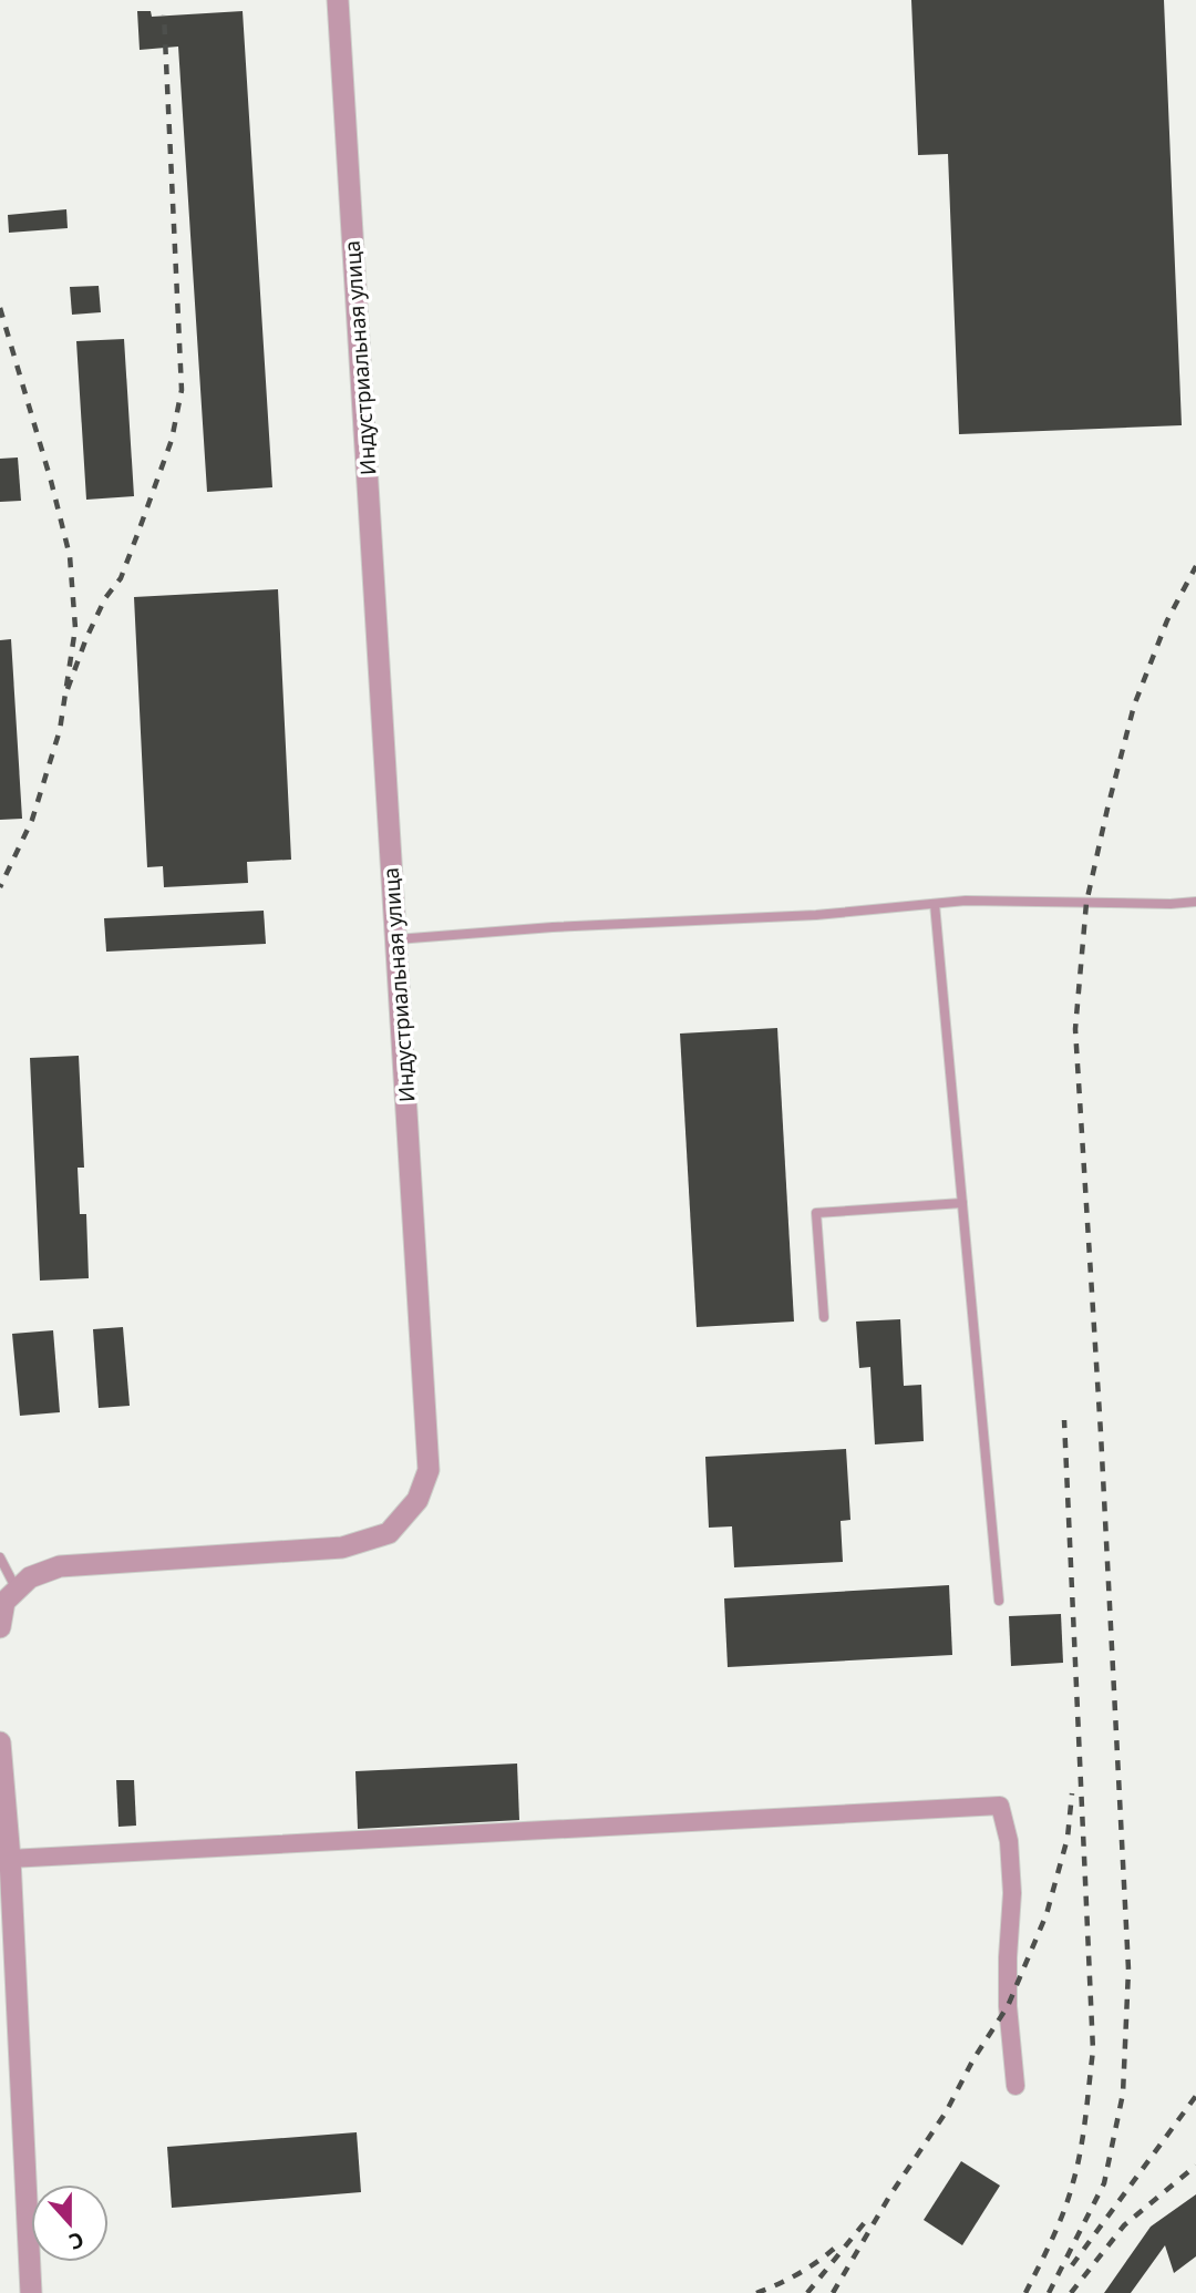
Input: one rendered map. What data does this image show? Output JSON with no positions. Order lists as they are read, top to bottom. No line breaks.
{"streets":{"street":["Индустриальная улица"]},"north":"bottom"}
